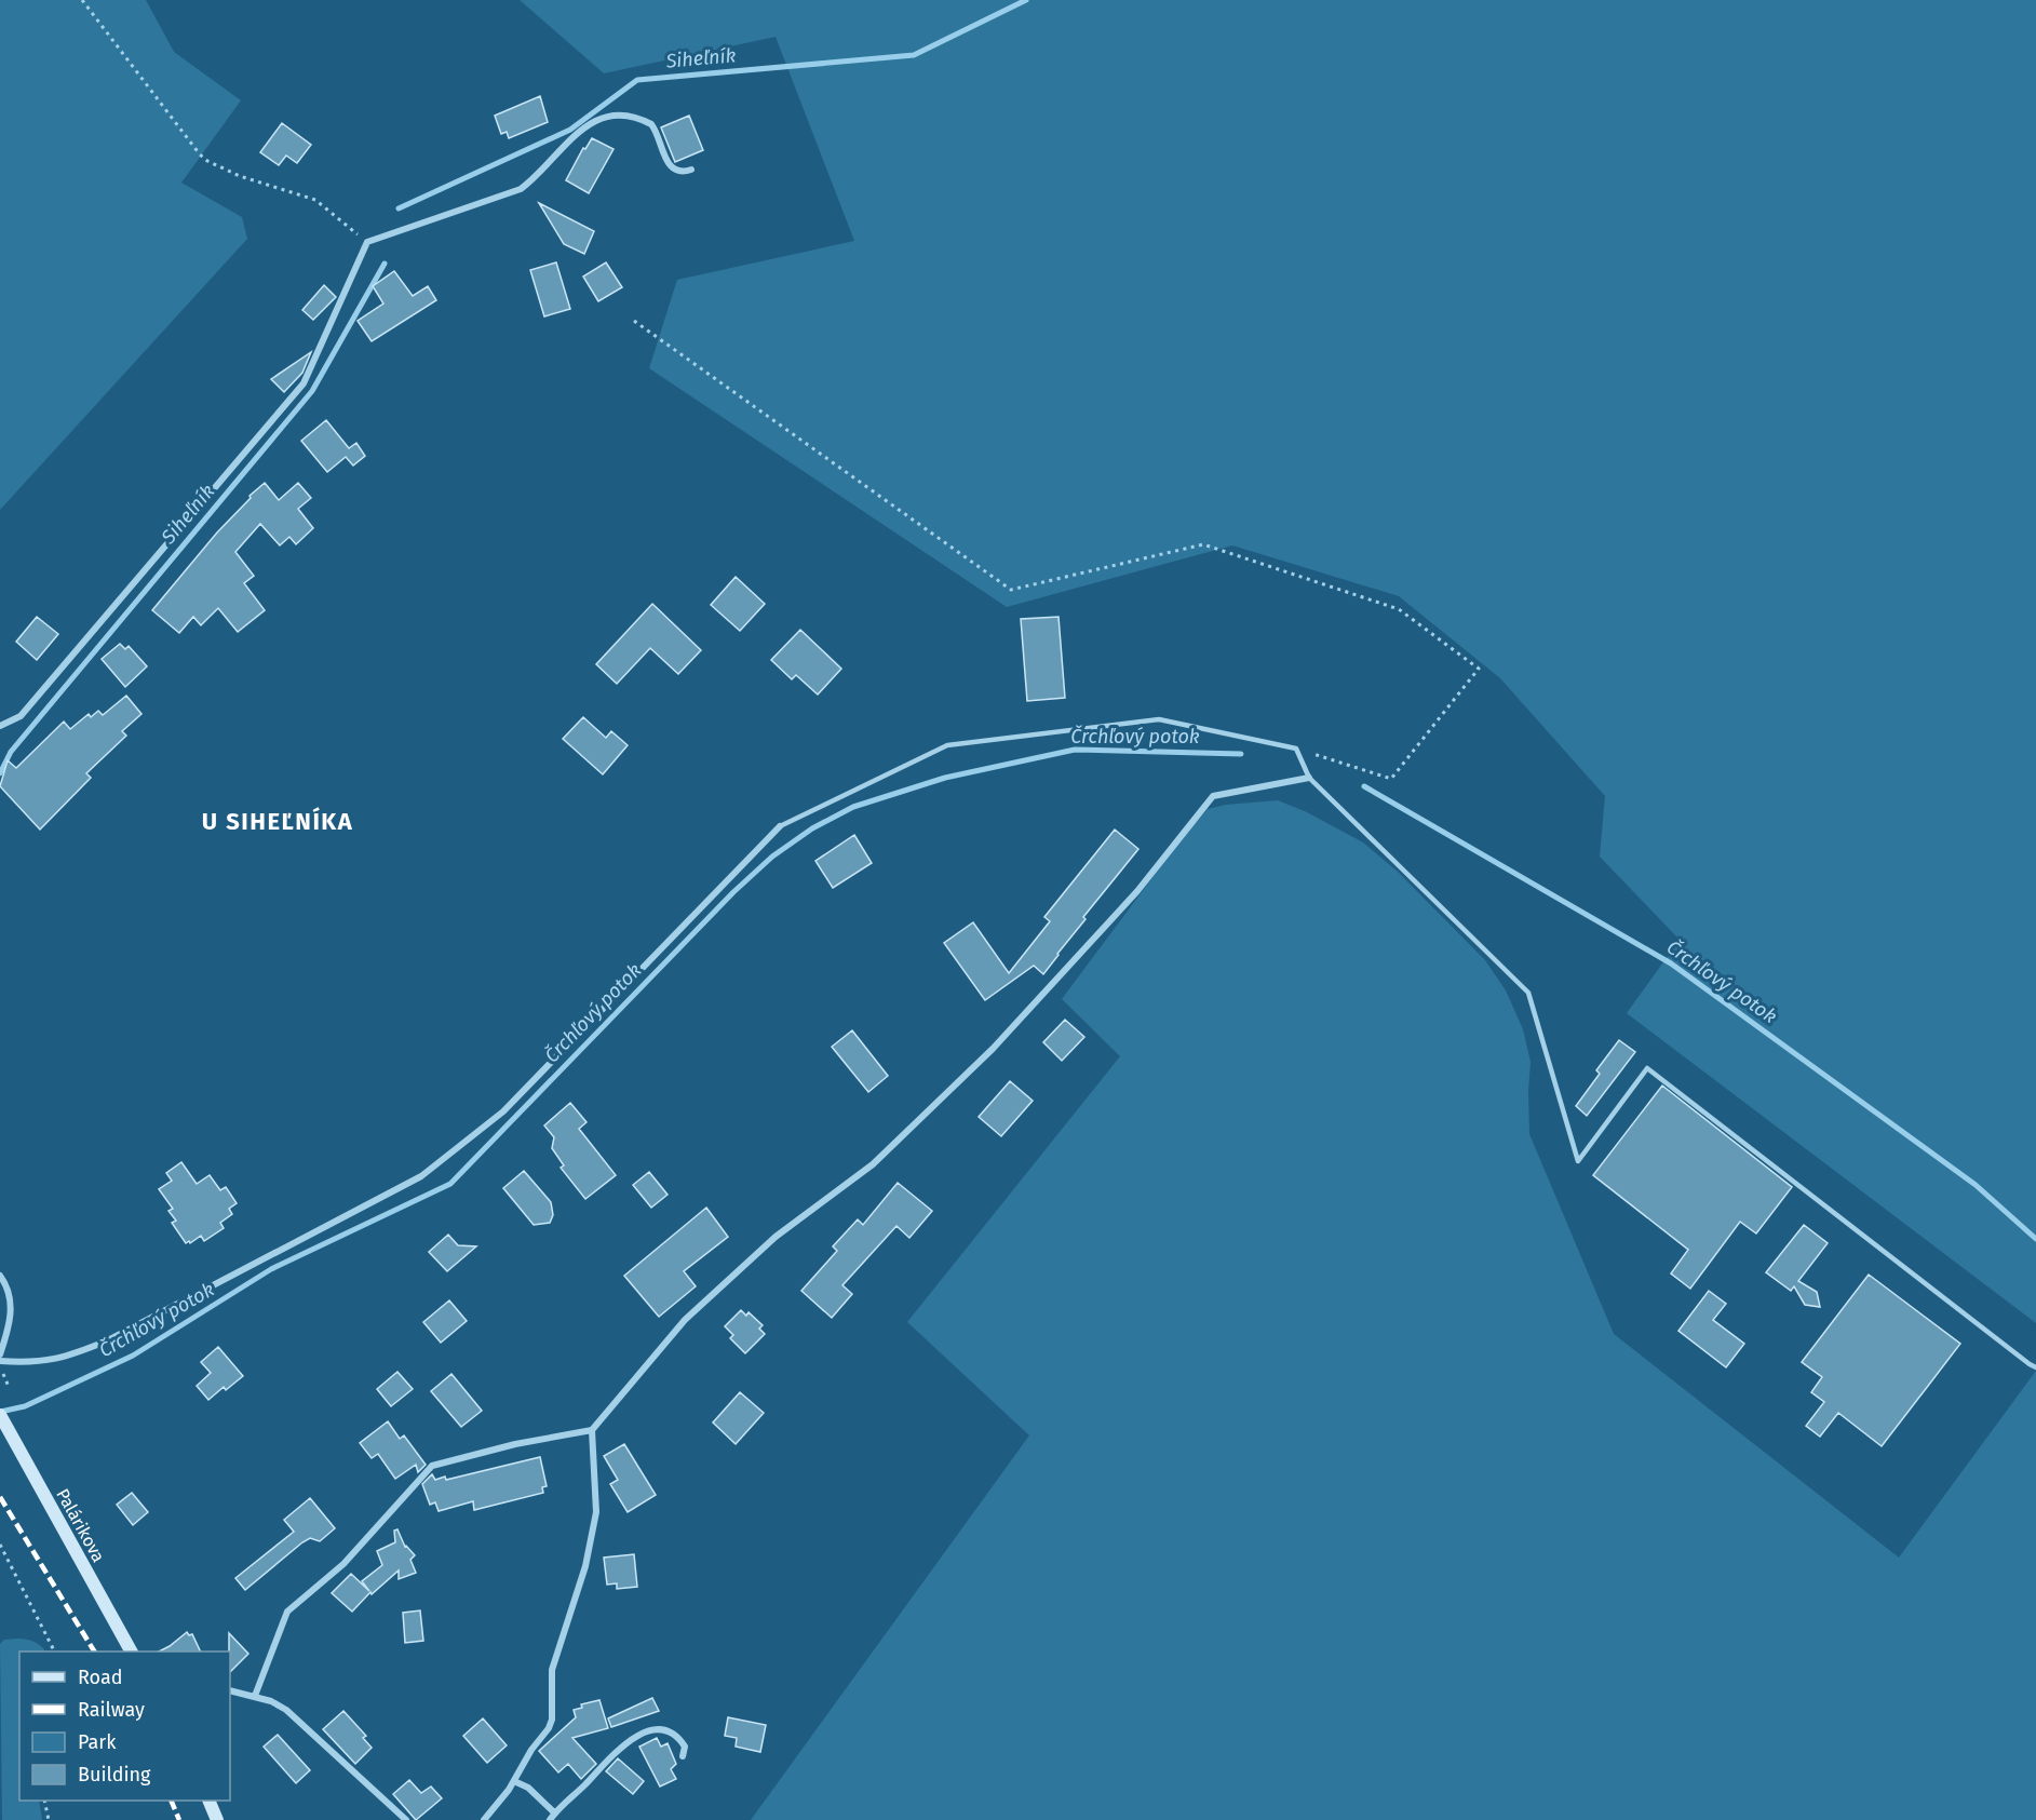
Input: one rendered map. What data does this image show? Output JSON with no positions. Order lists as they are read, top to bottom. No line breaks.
{"streets":{"main road":["Palárikova"]},"districts":["U SIHEĽNÍKA"],"water":["Siheľník","Črchľový potok"],"legend":["Road","Railway","Park","Building"]}
